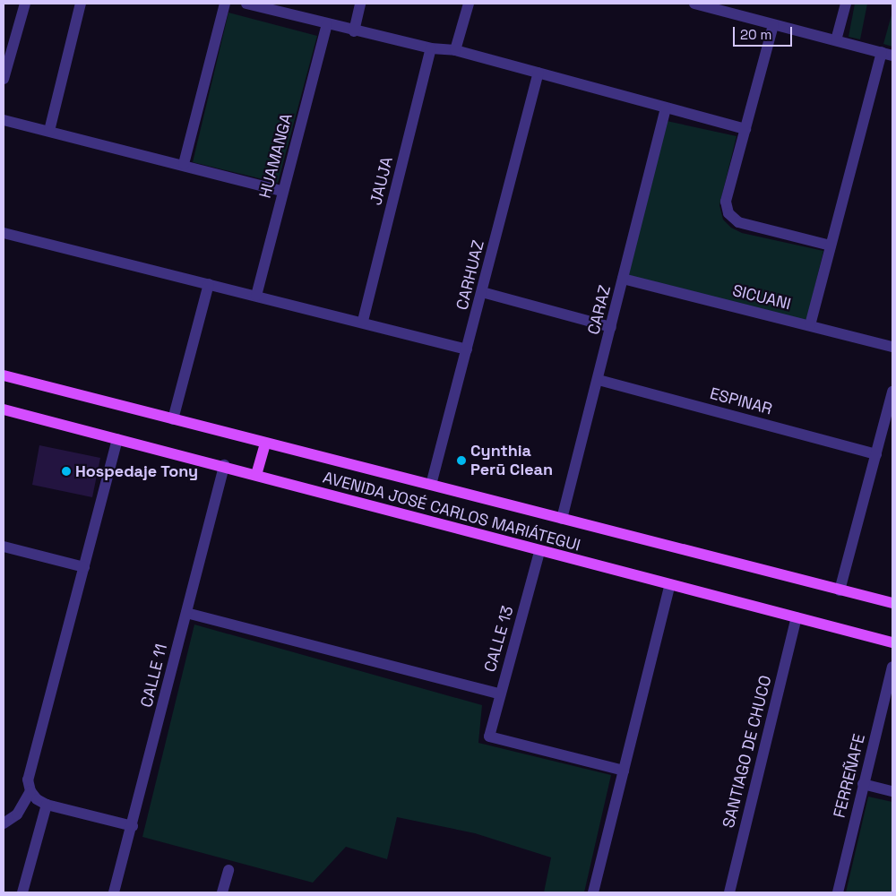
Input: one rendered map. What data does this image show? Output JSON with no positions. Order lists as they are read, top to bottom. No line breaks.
{"streets":{"main road":["AVENIDA JOSÉ CARLOS MARIÁTEGUI"],"street":["HUAMANGA","JAUJA","CARHUAZ","SICUANI","CARAZ","ESPINAR","CALLE 13","CALLE 11","SANTIAGO DE CHUCO","FERREÑAFE"]},"crossings":[["CARHUAZ","AVENIDA JOSÉ CARLOS MARIÁTEGUI"],["SICUANI","CARAZ"],["CARAZ","ESPINAR"],["CARAZ","AVENIDA JOSÉ CARLOS MARIÁTEGUI"],["AVENIDA JOSÉ CARLOS MARIÁTEGUI","CALLE 13"],["AVENIDA JOSÉ CARLOS MARIÁTEGUI","CALLE 11"],["AVENIDA JOSÉ CARLOS MARIÁTEGUI","SANTIAGO DE CHUCO"]],"places":["Cynthia Perū Clean","Hospedaje Tony"],"scale_bar":"20 m"}
